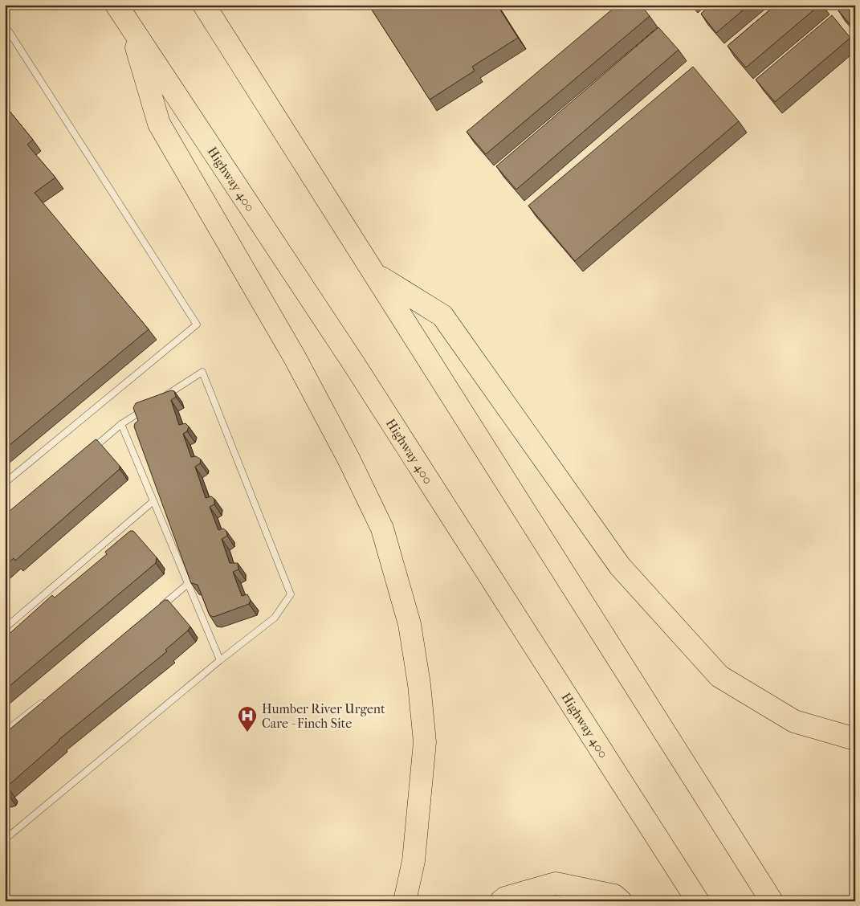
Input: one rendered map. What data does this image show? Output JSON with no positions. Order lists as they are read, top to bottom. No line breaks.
{"streets":{"highway":["Highway 400"]},"places":{"hospital":["Humber River Urgent Care - Finch Site"]}}
